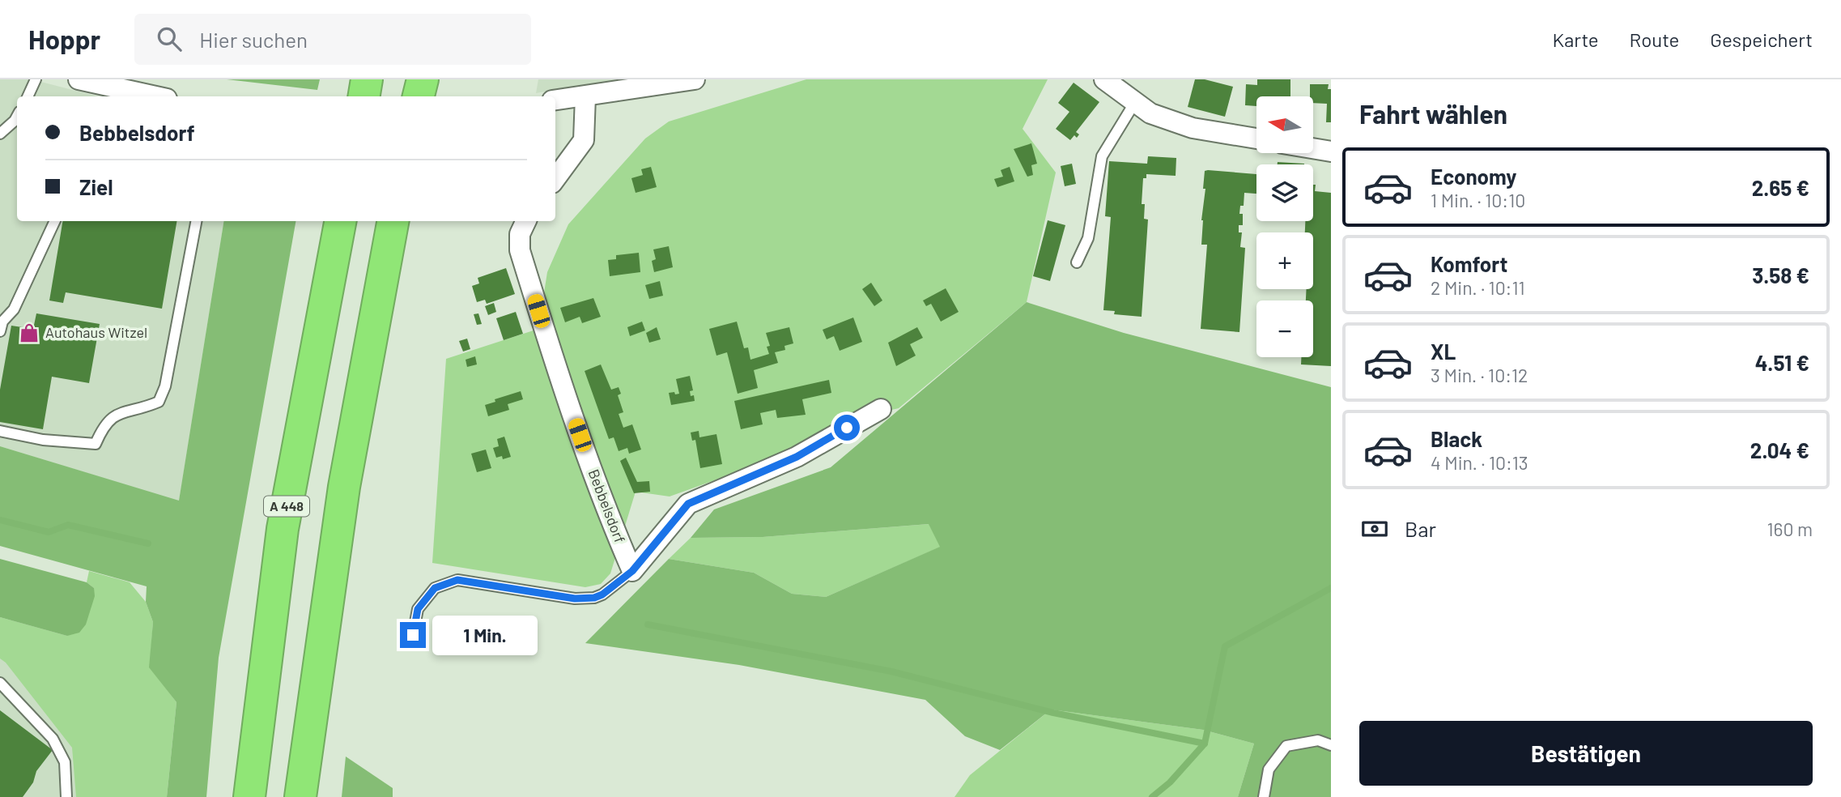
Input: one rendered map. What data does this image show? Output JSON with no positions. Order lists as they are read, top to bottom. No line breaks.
{"streets":{"highway":["A 448"],"street":["Bebbelsdorf"]},"places":{"shop":["Autohaus Witzel"]},"north":"left","page":{"header":"Hoppr","search":"Hier suchen","nav":["Karte","Route","Gespeichert"],"heading":"Fahrt wählen","map_buttons":["+","−"],"banner":["Bebbelsdorf","Ziel"],"list":[{"name":"Economy","note":"1 Min. · 10:10","value":"2.65 €"},{"name":"Komfort","note":"2 Min. · 10:11","value":"3.58 €"},{"name":"XL","note":"3 Min. · 10:12","value":"4.51 €"},{"name":"Black","note":"4 Min. · 10:13","value":"2.04 €"}],"pay":["Bar","160 m"],"bubble":"1 Min.","buttons":"Bestätigen"}}
